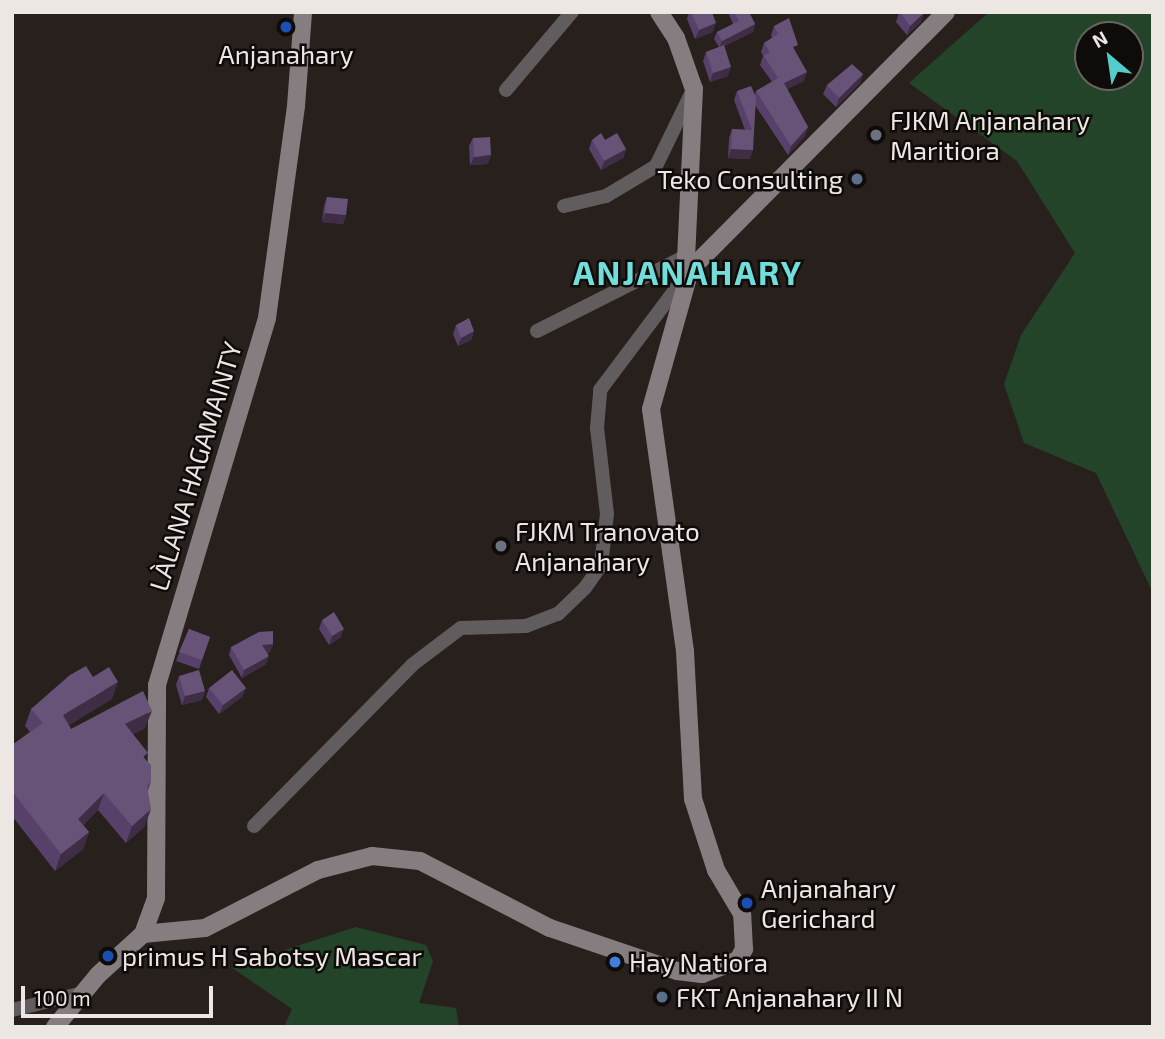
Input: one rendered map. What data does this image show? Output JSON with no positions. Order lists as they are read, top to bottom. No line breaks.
{"streets":{"main road":["LÀLANA HAGAMAINTY"]},"districts":["ANJANAHARY"],"places":["Anjanahary","FJKM Anjanahary Maritiora","Teko Consulting","FJKM Tranovato Anjanahary","Anjanahary Gerichard","primus H Sabotsy Mascar","Hay Natiora","FKT Anjanahary II N"],"scale_bar":"100 m","north":"top left"}
